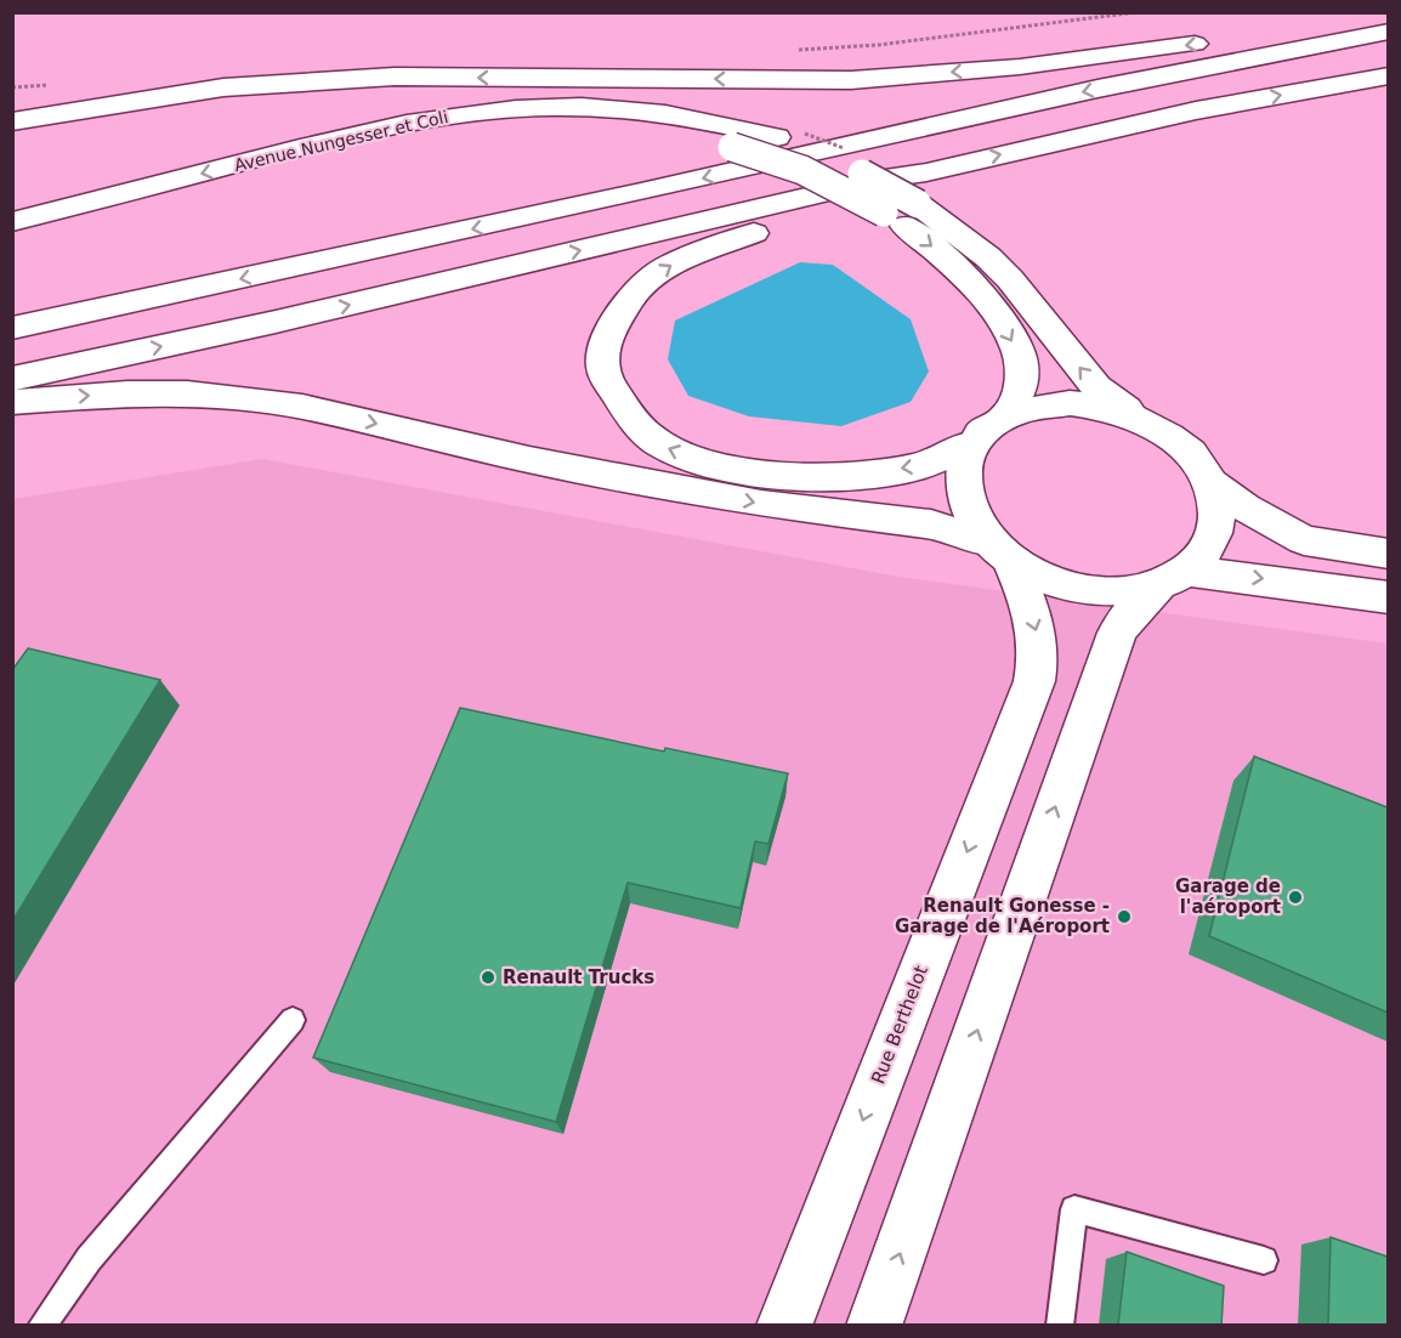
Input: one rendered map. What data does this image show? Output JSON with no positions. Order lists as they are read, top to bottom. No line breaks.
{"streets":{"main road":["Avenue Nungesser et Coli","Rue Berthelot"]},"crossings":[["Avenue Nungesser et Coli","Rue Berthelot"]],"places":["Garage de l'aéroport","Renault Gonesse - Garage de l'Aéroport","Renault Trucks"]}
